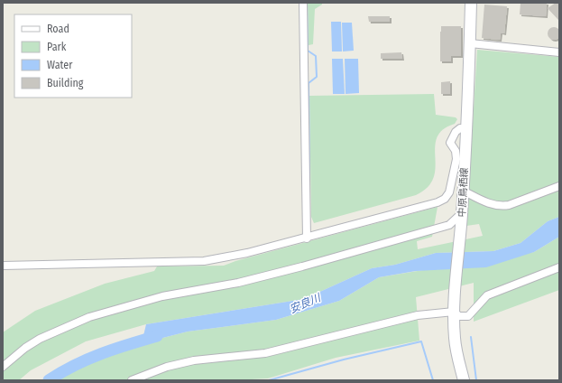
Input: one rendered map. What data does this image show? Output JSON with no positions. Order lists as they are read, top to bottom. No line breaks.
{"streets":{"main road":["中原鳥栖線"]},"water":["安良川"],"legend":["Road","Park","Water","Building"]}
